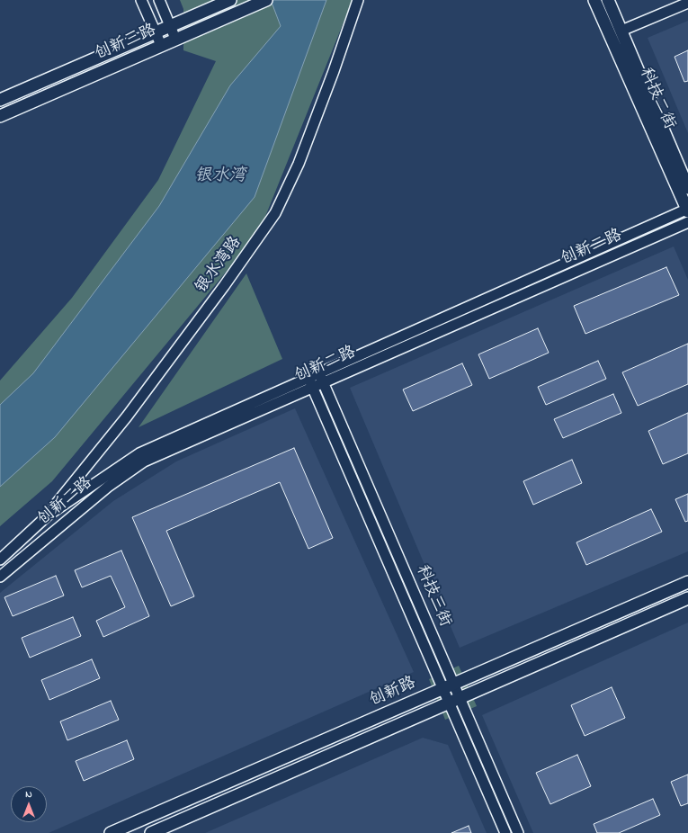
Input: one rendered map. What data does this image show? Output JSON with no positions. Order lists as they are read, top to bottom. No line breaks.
{"streets":{"main road":["创新三路","科技二街","创新路"],"street":["创新二路","银水湾路","科技三街"]},"crossings":[["科技二街","创新二路"],["创新二路","银水湾路"],["创新二路","科技三街"],["科技三街","创新路"]],"water":["银水湾"],"north":"top"}
